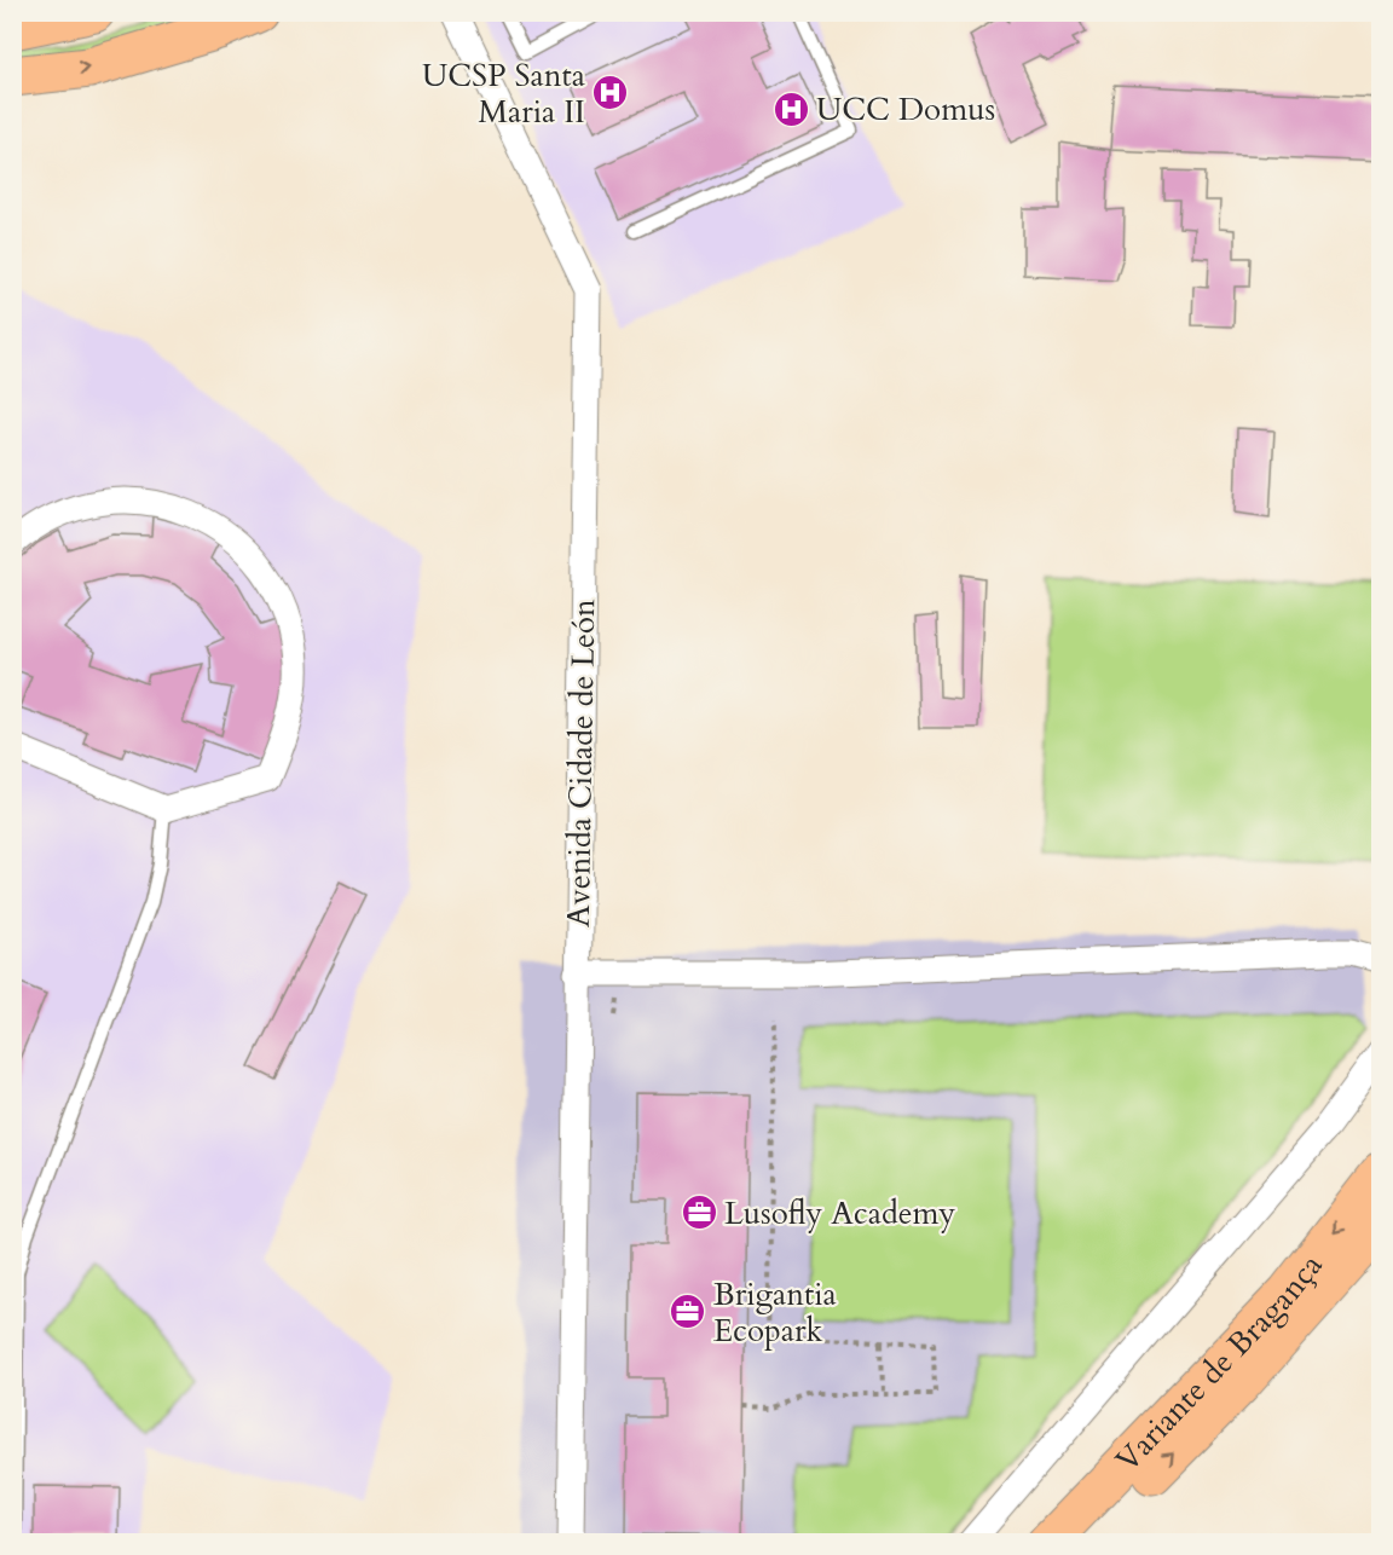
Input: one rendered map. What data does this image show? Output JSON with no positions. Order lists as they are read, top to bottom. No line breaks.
{"streets":{"main road":["Variante de Bragança"],"street":["Avenida Cidade de León"]},"places":{"hospital":["UCSP Santa Maria II","UCC Domus"],"office":["Lusofly Academy","Brigantia Ecopark"]}}
